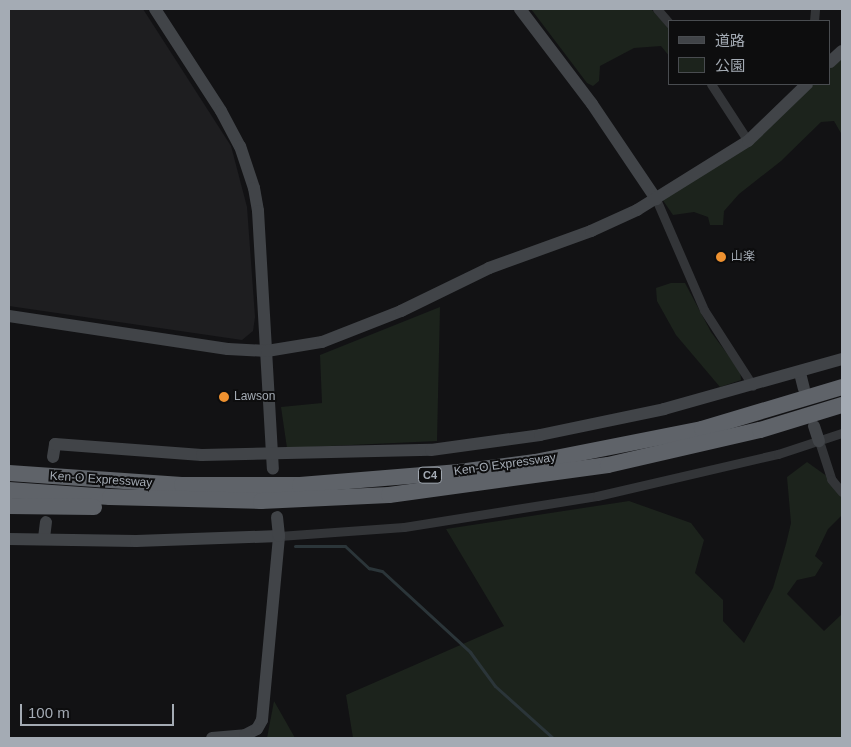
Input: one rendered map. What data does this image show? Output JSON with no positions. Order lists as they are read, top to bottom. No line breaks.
{"streets":{"highway":["Ken-O Expressway","C4"]},"places":["山楽","Lawson"],"legend":["道路","公園"],"scale_bar":"100 m"}
